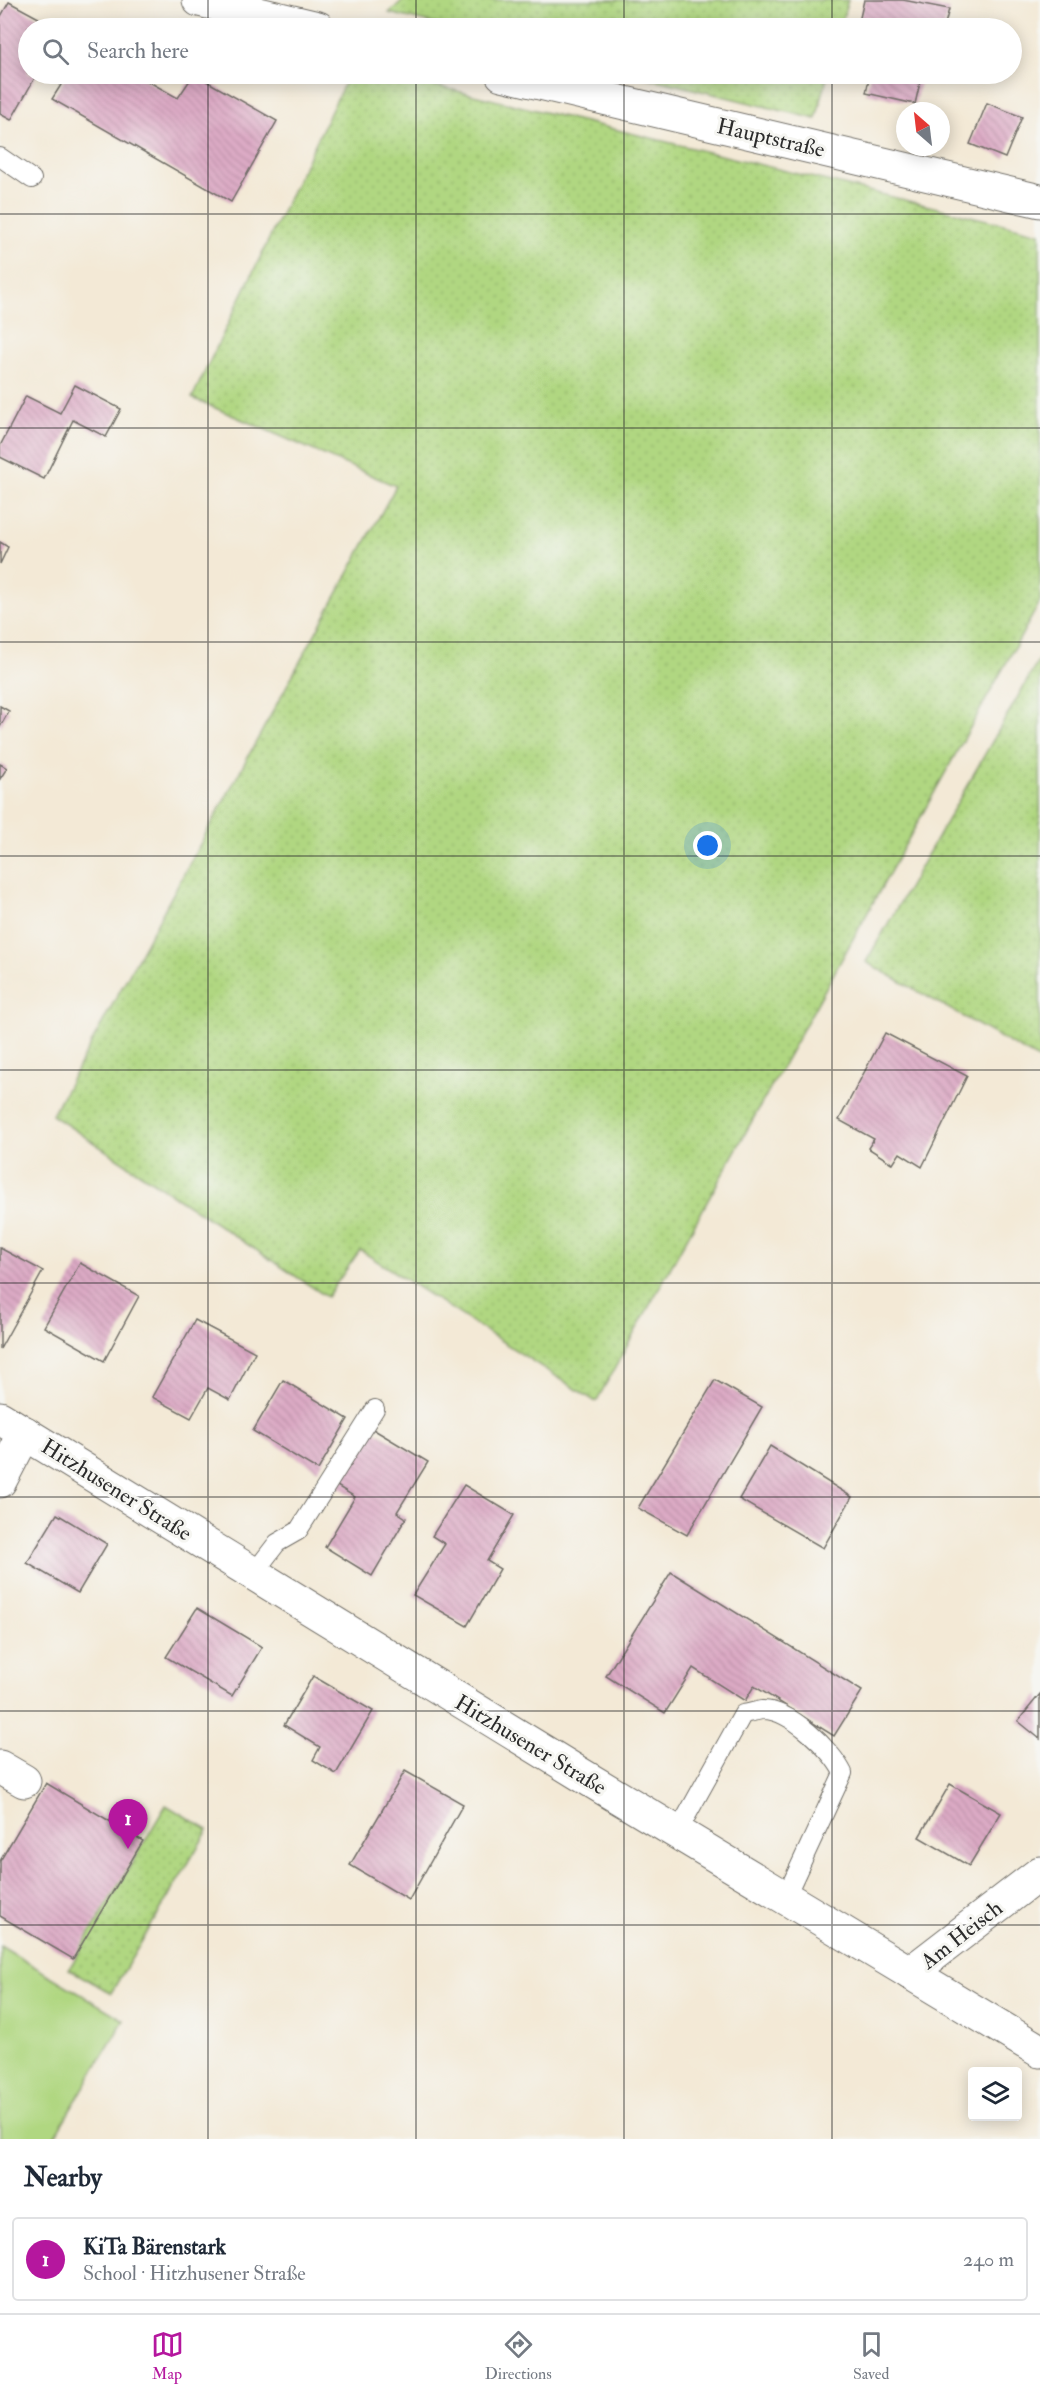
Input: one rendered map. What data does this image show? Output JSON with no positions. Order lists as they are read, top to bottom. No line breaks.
{"streets":{"street":["Hauptstraße","Hitzhusener Straße","Am Heisch"]},"crossings":[["Hitzhusener Straße","Am Heisch"]],"north":"top left","page":{"search":"Search here","pins":"1","heading":"Nearby","list":[{"mark":"1","name":"KiTa Bärenstark","note":"School · Hitzhusener Straße","value":"240 m"}],"nav":["Map","Directions","Saved"]}}
